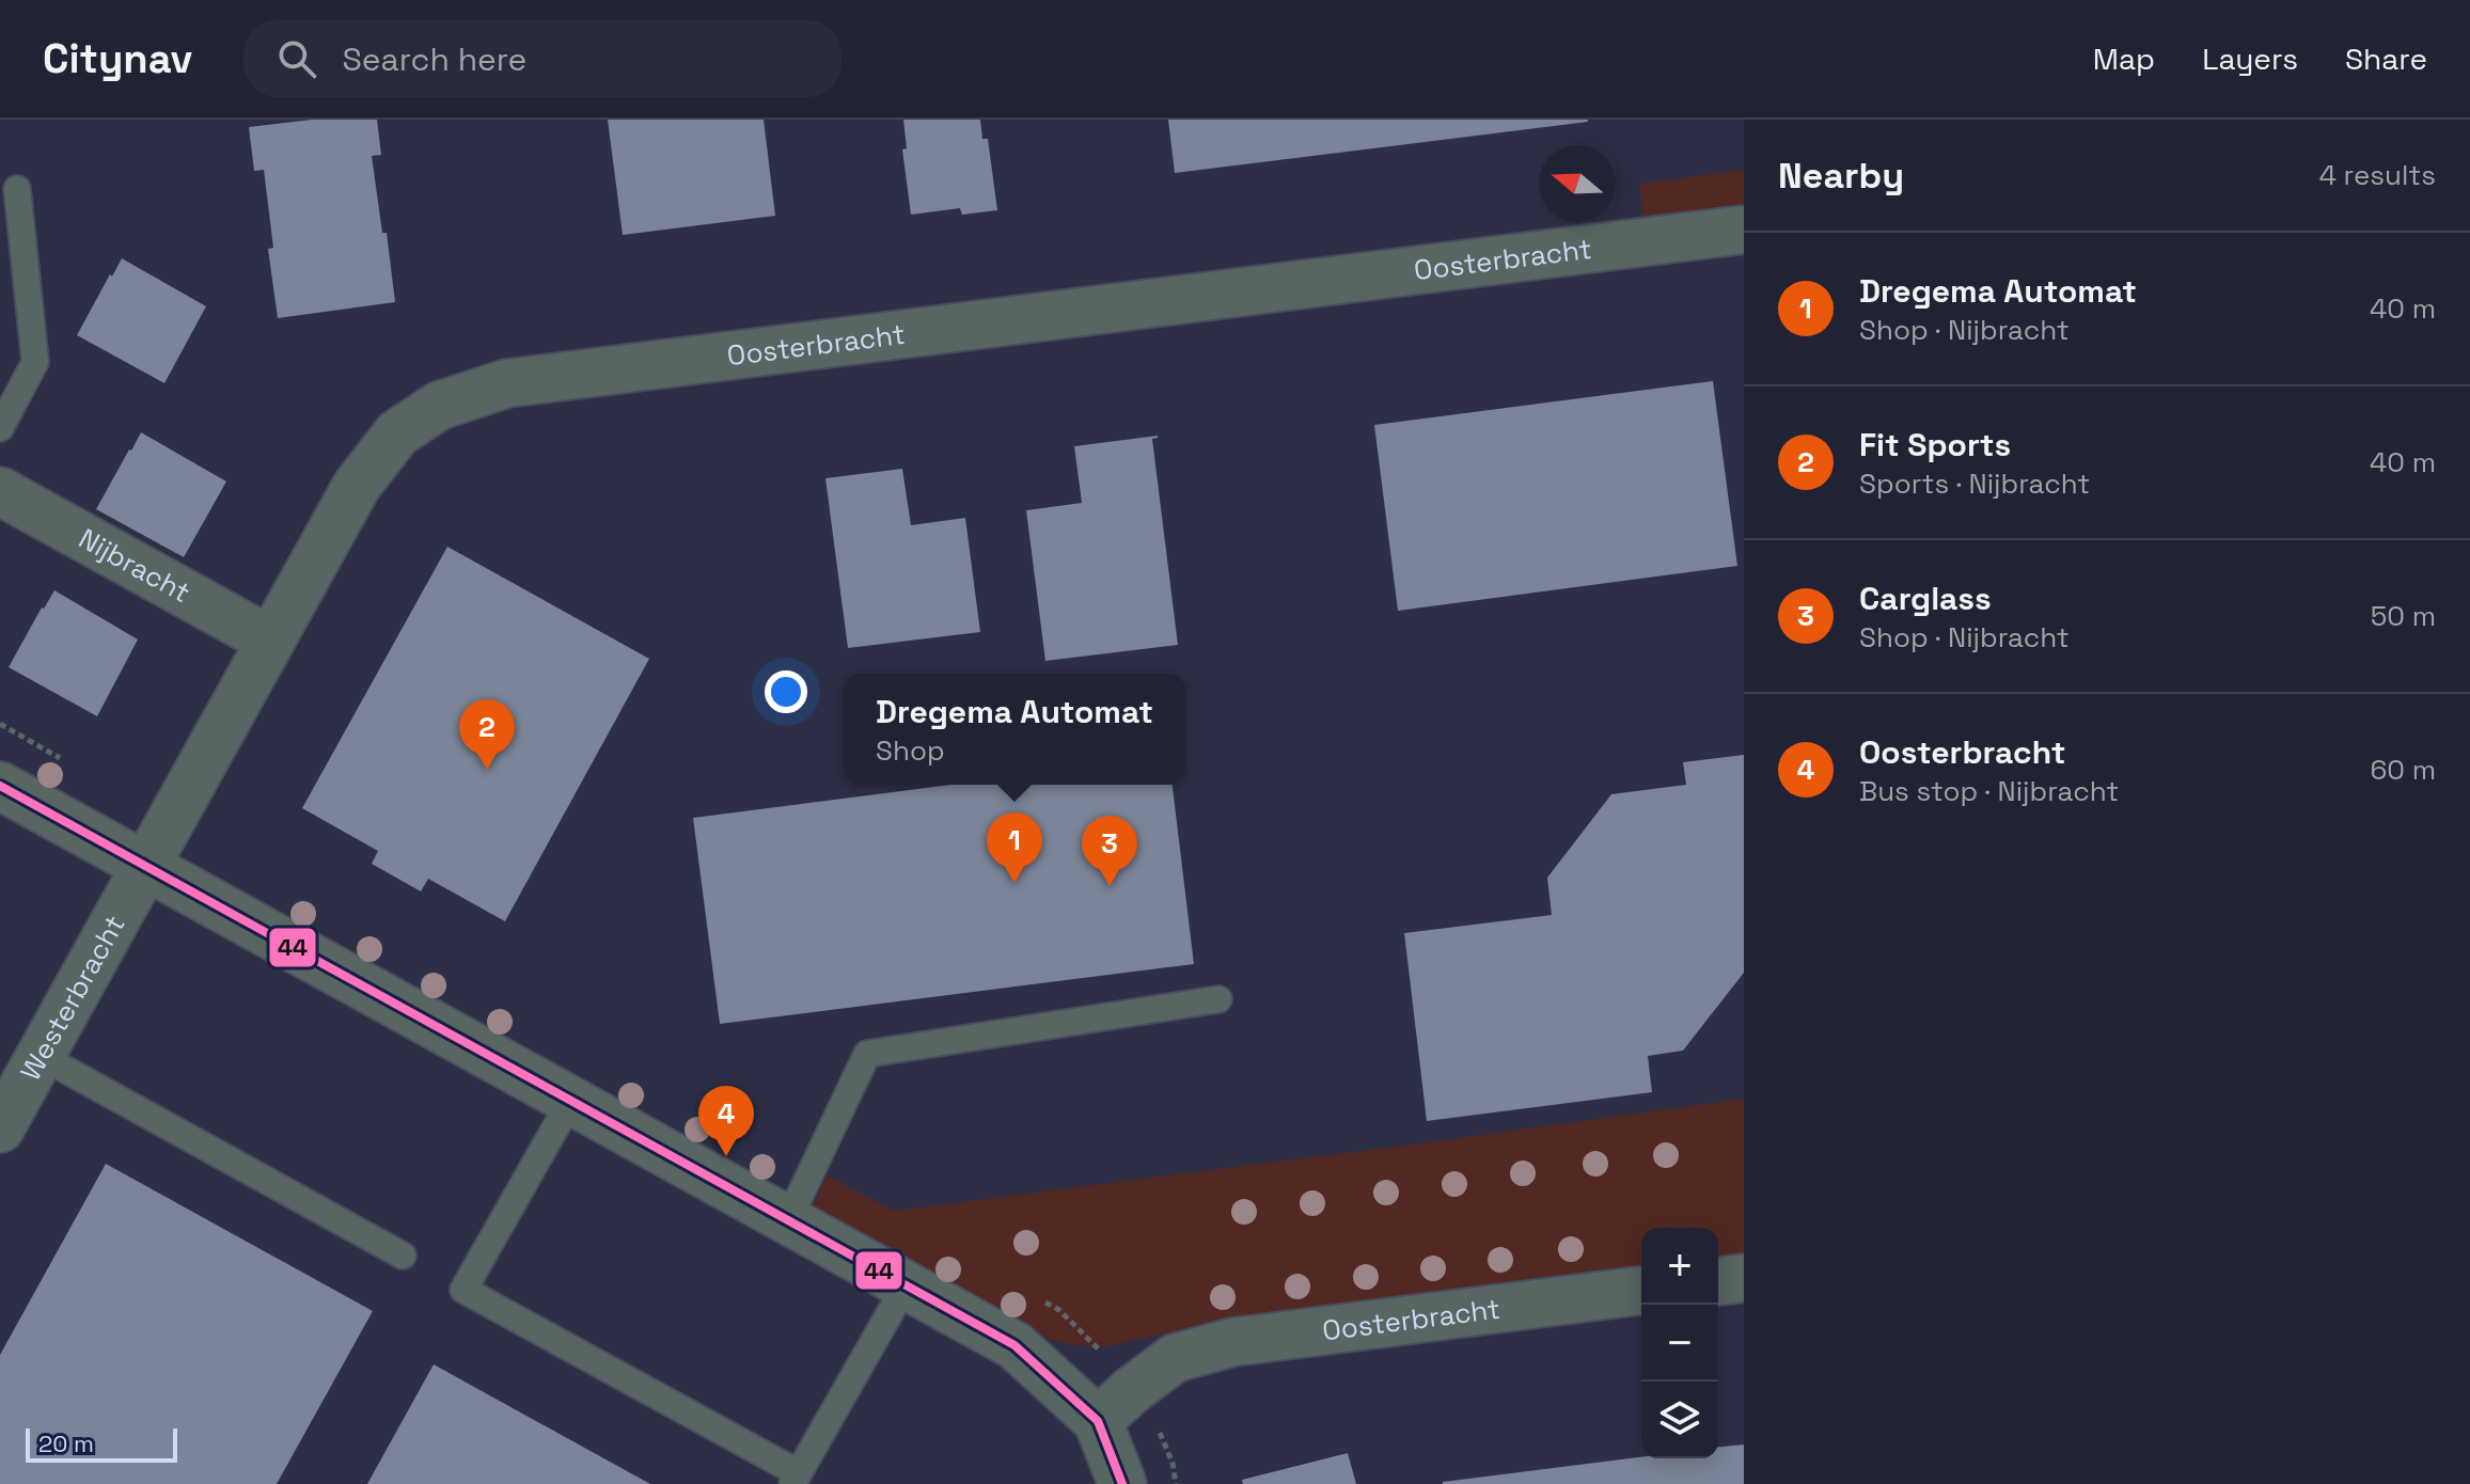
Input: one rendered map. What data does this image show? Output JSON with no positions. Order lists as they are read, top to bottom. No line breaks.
{"streets":{"street":["Oosterbracht","Nijbracht","Westerbracht"]},"crossings":[["Oosterbracht","Nijbracht"],["Oosterbracht","Westerbracht"]],"lines":["transit line 44"],"scale_bar":"20 m","north":"left","page":{"header":"Citynav","search":"Search here","nav":["Map","Layers","Share"],"heading":["Nearby","4 results"],"list":[{"mark":"1","name":"Dregema Automat","note":"Shop · Nijbracht","value":"40 m"},{"mark":"2","name":"Fit Sports","note":"Sports · Nijbracht","value":"40 m"},{"mark":"3","name":"Carglass","note":"Shop · Nijbracht","value":"50 m"},{"mark":"4","name":"Oosterbracht","note":"Bus stop · Nijbracht","value":"60 m"}],"popup":["Dregema Automat","Shop"],"pins":["2","1","3","4"],"map_buttons":["+","−"],"scale":"20 m"}}
